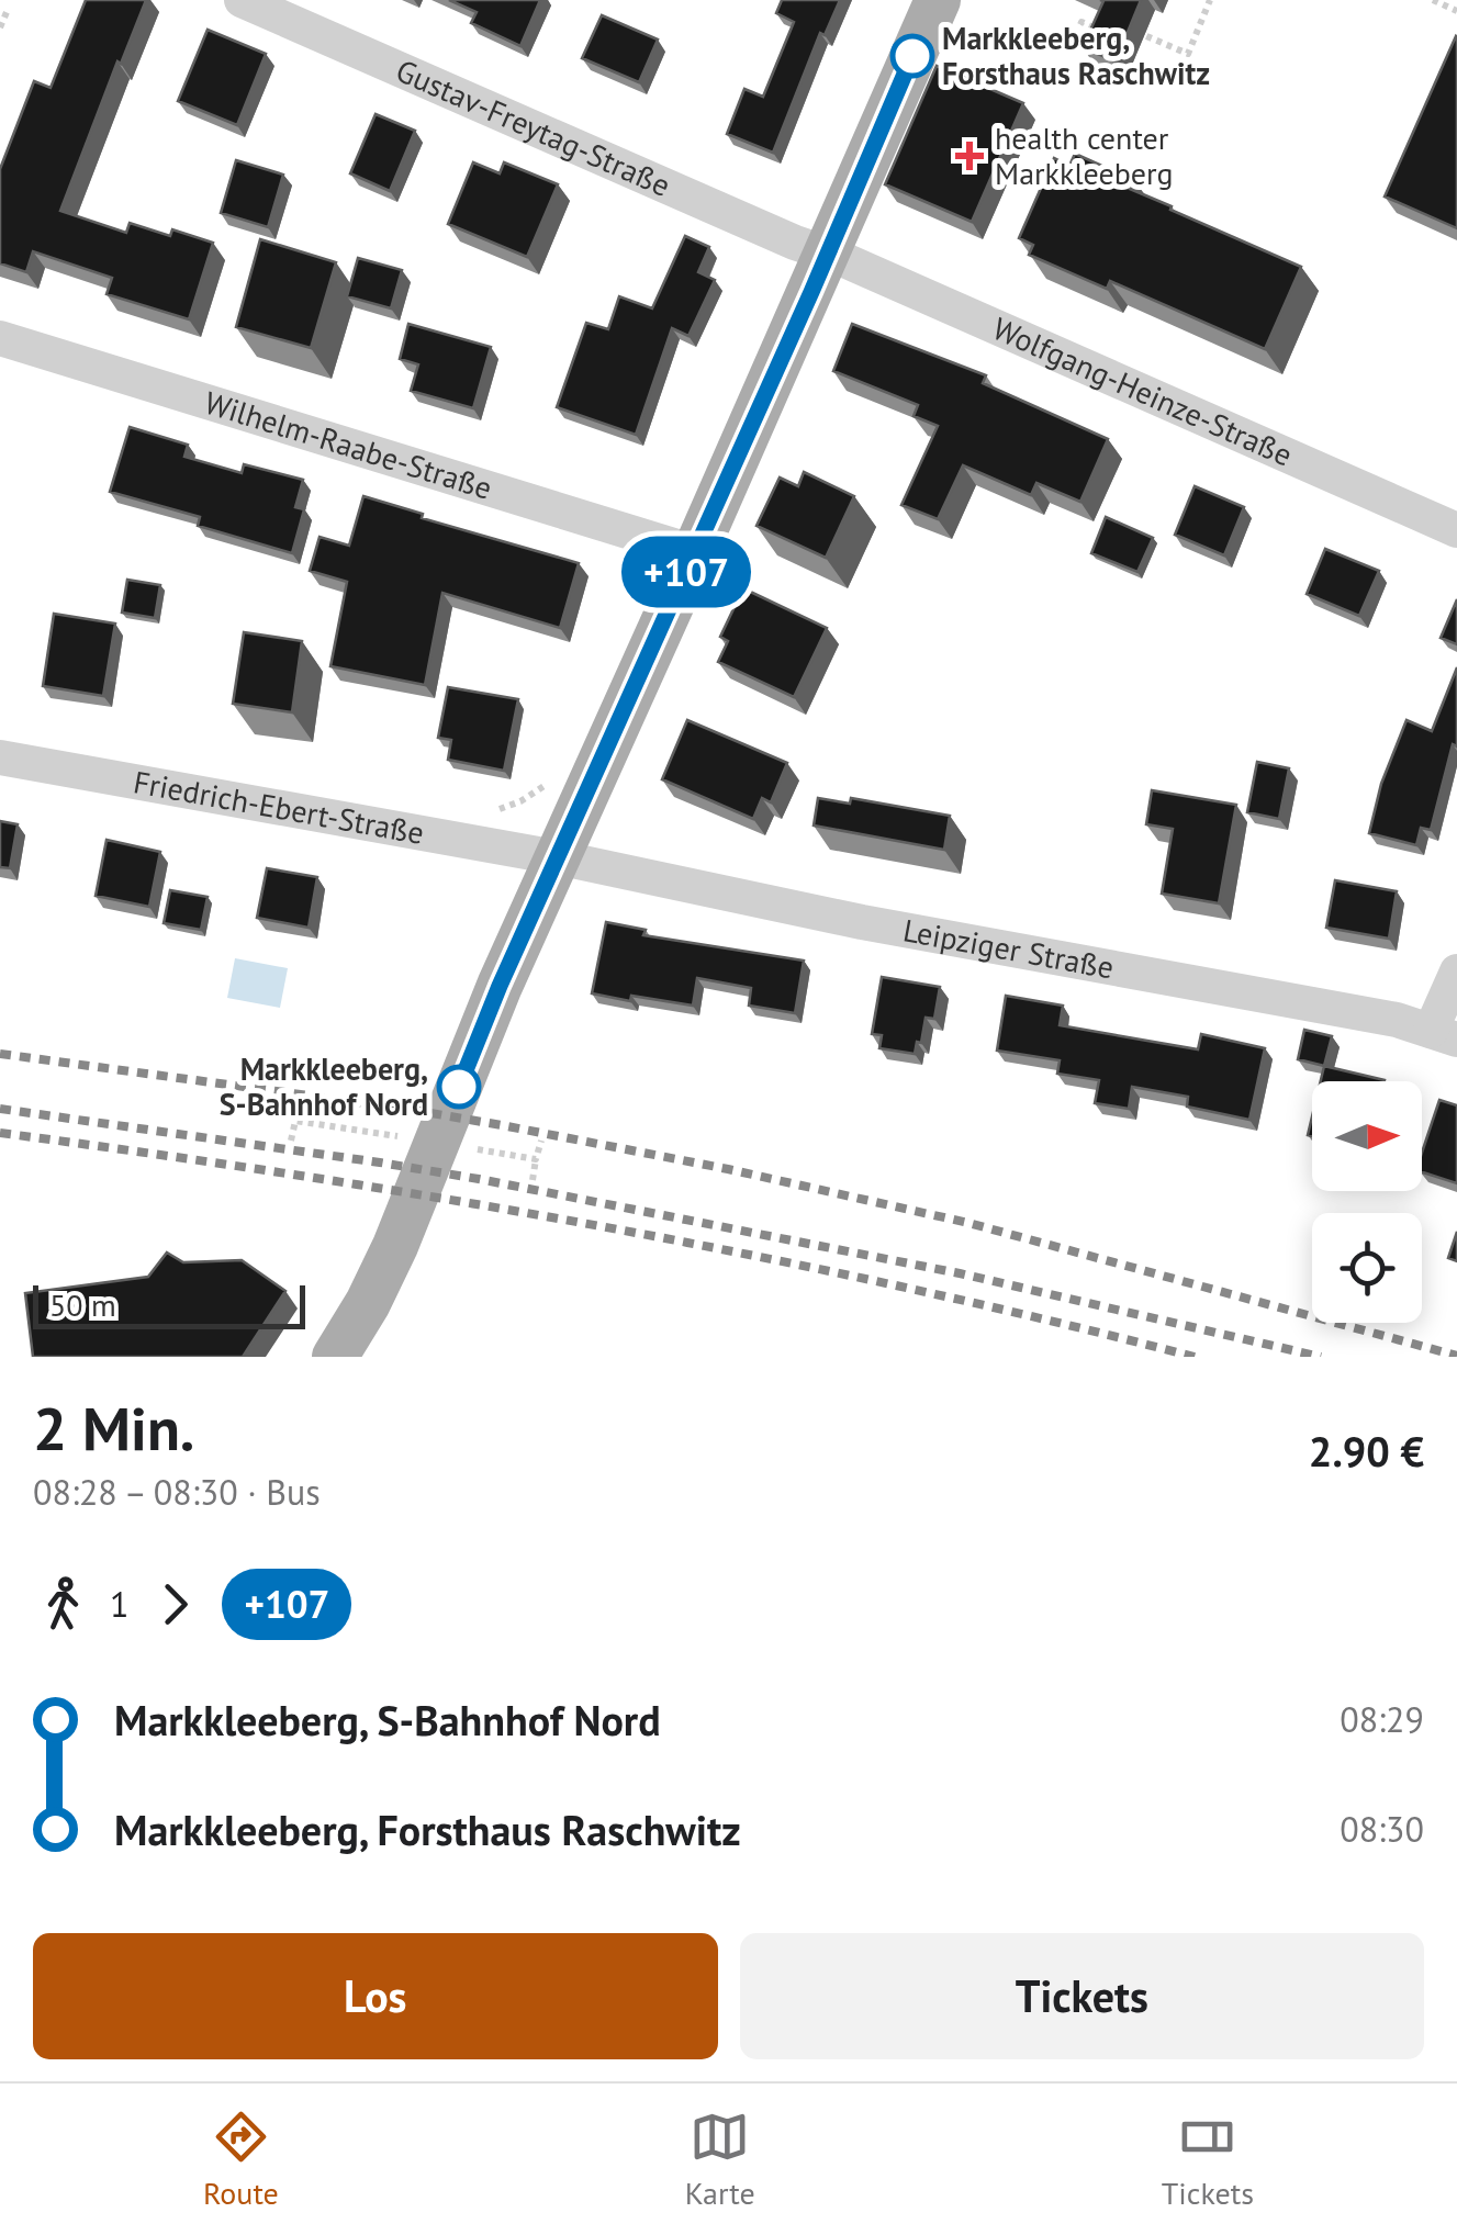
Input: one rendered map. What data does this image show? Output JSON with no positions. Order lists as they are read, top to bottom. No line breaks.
{"streets":{"street":["Gustav-Freytag-Straße","Wolfgang-Heinze-Straße","Wilhelm-Raabe-Straße","Friedrich-Ebert-Straße","Leipziger Straße"]},"crossings":[["Gustav-Freytag-Straße","Wolfgang-Heinze-Straße"],["Friedrich-Ebert-Straße","Leipziger Straße"]],"places":{"other":["Markkleeberg, Forsthaus Raschwitz","Markkleeberg, S-Bahnhof Nord"],"health":["health center Markkleeberg"]},"lines":["bus line +107"],"scale_bar":"50 m","north":"right","page":{"on_map":"+107","scale":"50 m","heading":["2 Min.","08:28 – 08:30 · Bus","2.90 €"],"legs":["1","+107"],"list":[{"name":"Markkleeberg, S-Bahnhof Nord","value":"08:29"},{"name":"Markkleeberg, Forsthaus Raschwitz","value":"08:30"}],"buttons":["Los","Tickets"],"tabs":["Route","Karte","Tickets"]}}
